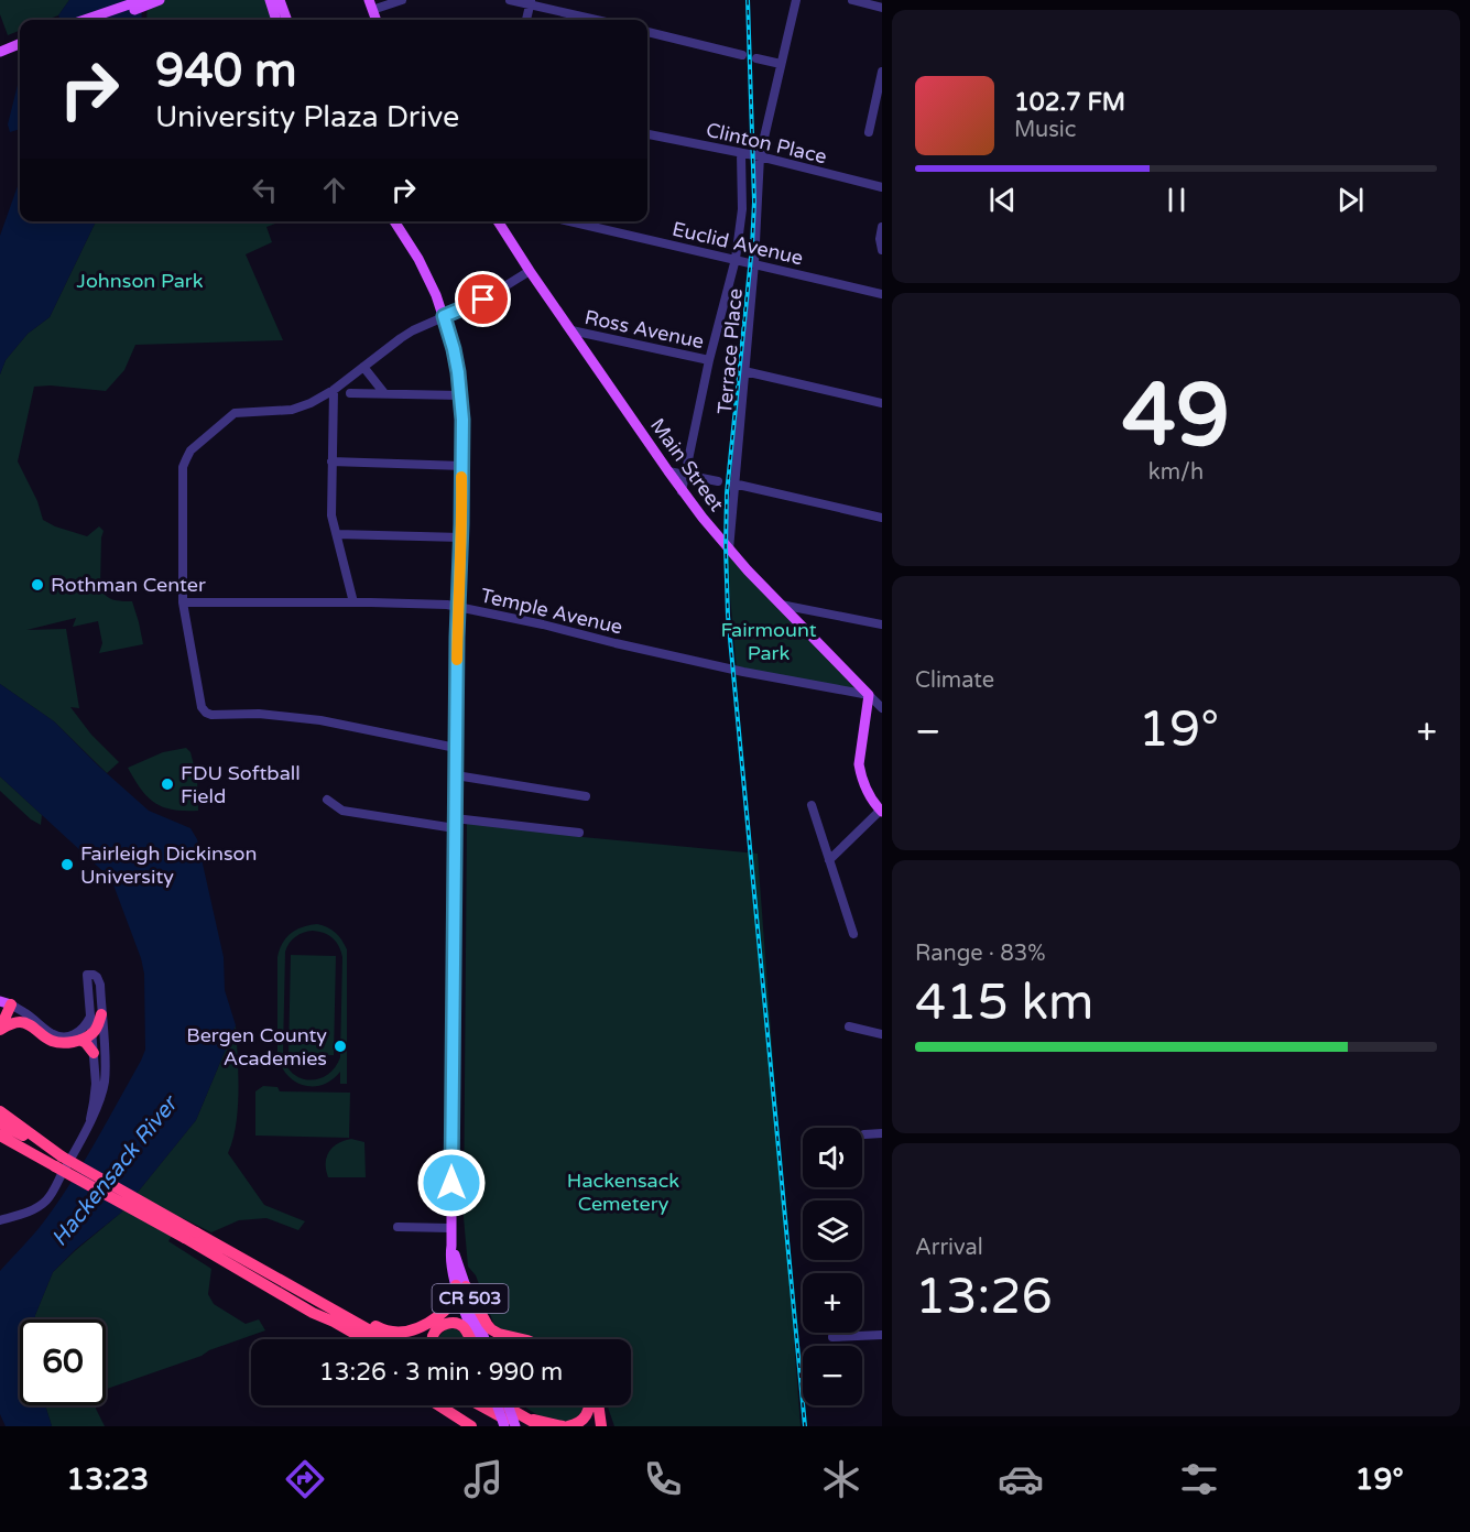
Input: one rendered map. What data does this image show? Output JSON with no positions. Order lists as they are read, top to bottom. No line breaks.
{"streets":{"main road":["Main Street","CR 503"],"street":["Clinton Place","Euclid Avenue","Ross Avenue","Terrace Place","Temple Avenue"]},"crossings":[["Clinton Place","Terrace Place"],["Euclid Avenue","Terrace Place"],["Ross Avenue","Main Street"],["Terrace Place","Main Street"],["Main Street","Temple Avenue"],["Temple Avenue","CR 503"]],"water":["Hackensack River"],"parks":["Johnson Park","Fairmount Park","Hackensack Cemetery"],"places":["Rothman Center","FDU Softball Field","Fairleigh Dickinson University","Bergen County Academies"],"page":{"turn":["940 m","University Plaza Drive"],"song":["102.7 FM","Music"],"tile":[["49","km/h"],"Climate",["Range · 83%","415 km"],["Arrival","13:26"]],"heat":["−","19°","+"],"map_buttons":["+","−"],"limit":"60","trip":"13:26 · 3 min · 990 m","tabs":["13:23","19°"]}}
